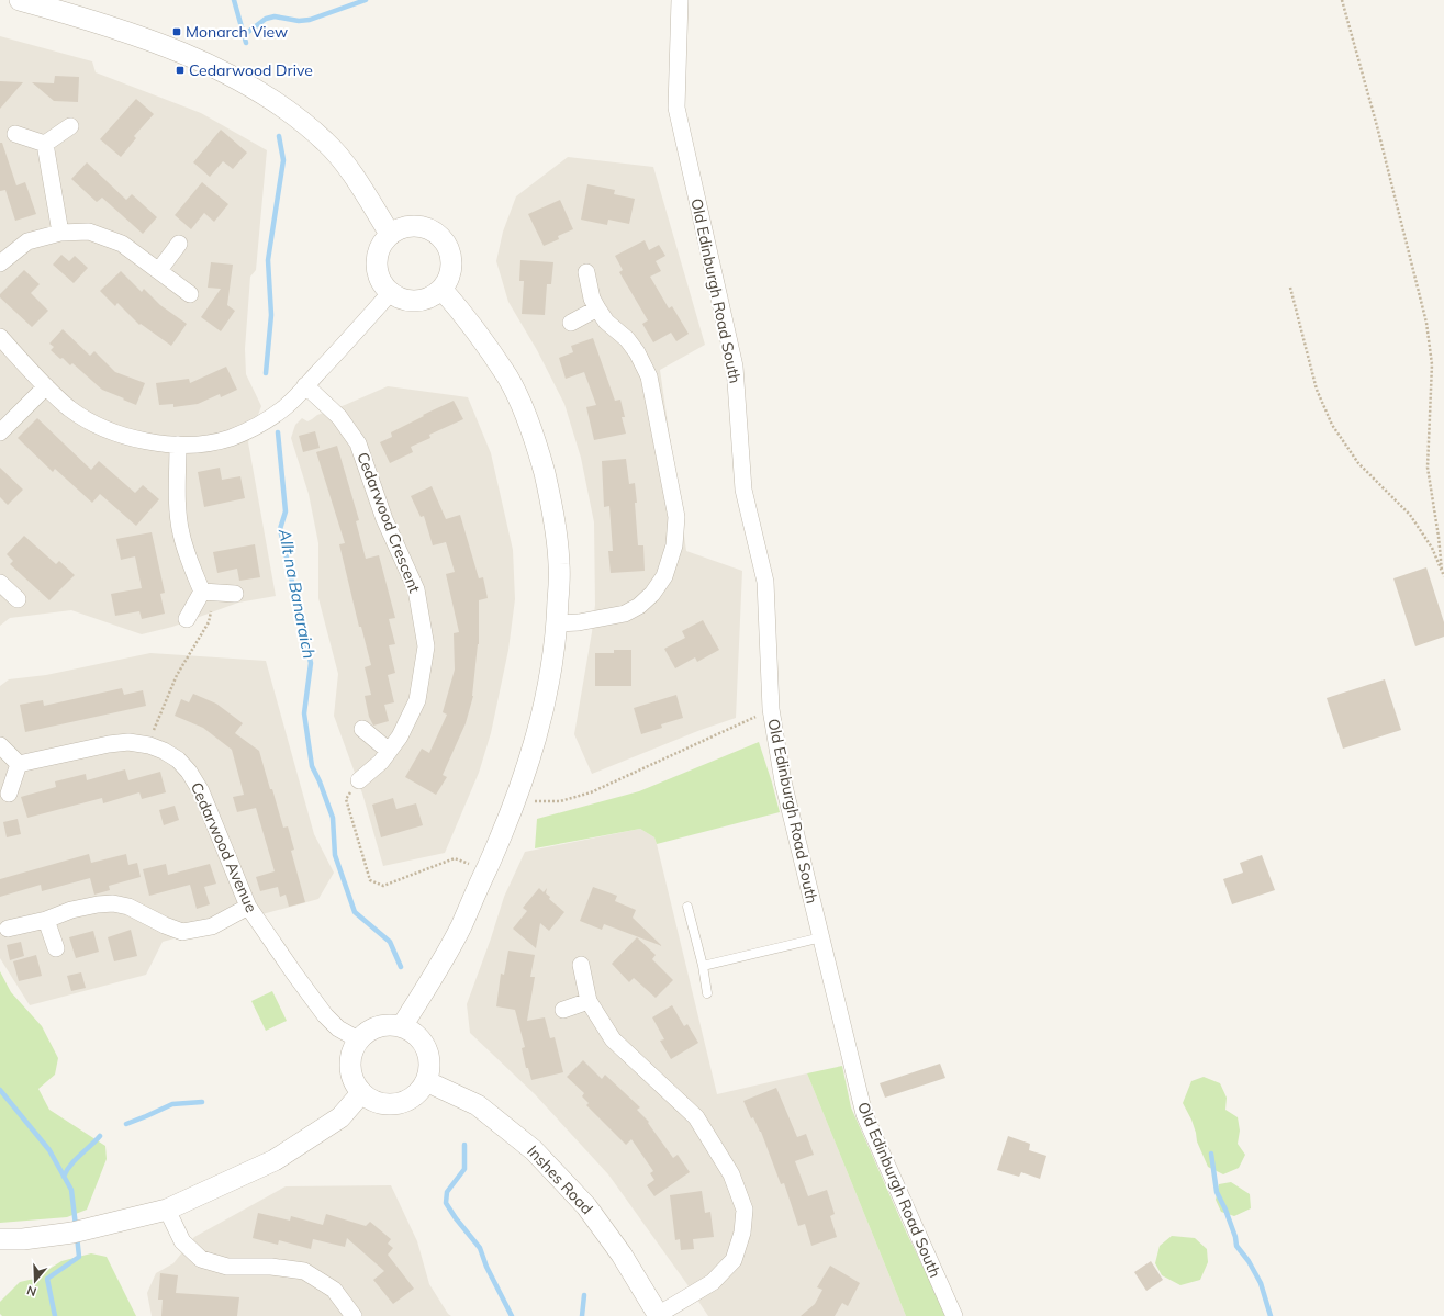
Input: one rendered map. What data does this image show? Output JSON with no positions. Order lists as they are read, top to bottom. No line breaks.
{"streets":{"street":["Old Edinburgh Road South","Cedarwood Crescent","Cedarwood Avenue","Inshes Road"]},"crossings":[["Cedarwood Avenue","Inshes Road"]],"water":["Allt na Banaraich"],"places":{"transit":["Monarch View","Cedarwood Drive"]},"north":"bottom"}
